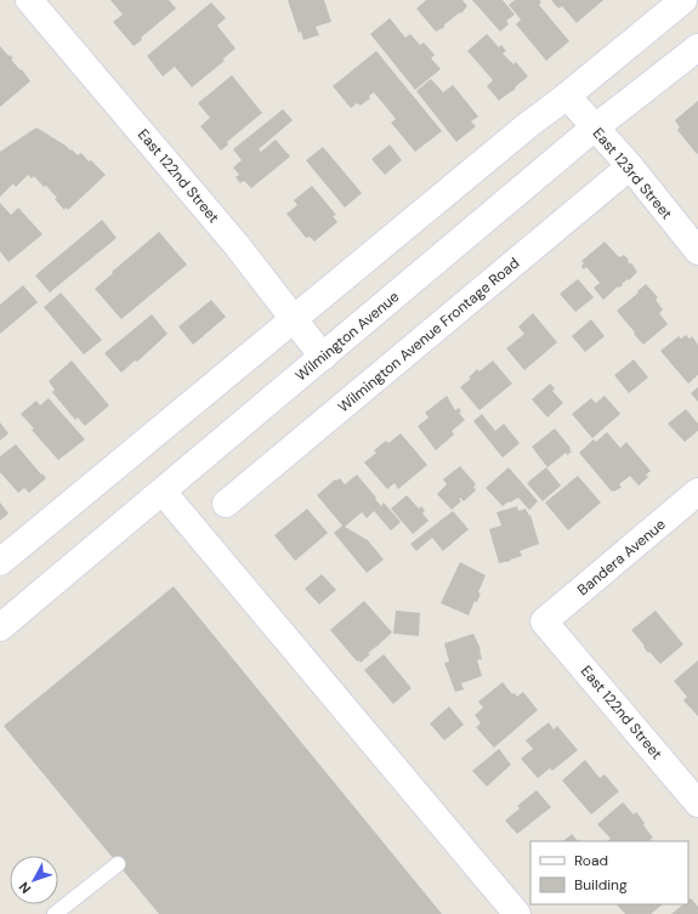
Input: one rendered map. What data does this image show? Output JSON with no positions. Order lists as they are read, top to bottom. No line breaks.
{"streets":{"street":["East 123rd Street","East 122nd Street","Wilmington Avenue Frontage Road","Wilmington Avenue","Bandera Avenue"]},"crossings":[["East 123rd Street","Wilmington Avenue Frontage Road"],["East 123rd Street","Wilmington Avenue"],["East 122nd Street","Wilmington Avenue"],["East 122nd Street","Bandera Avenue"]],"legend":["Road","Building"],"north":"bottom left"}
